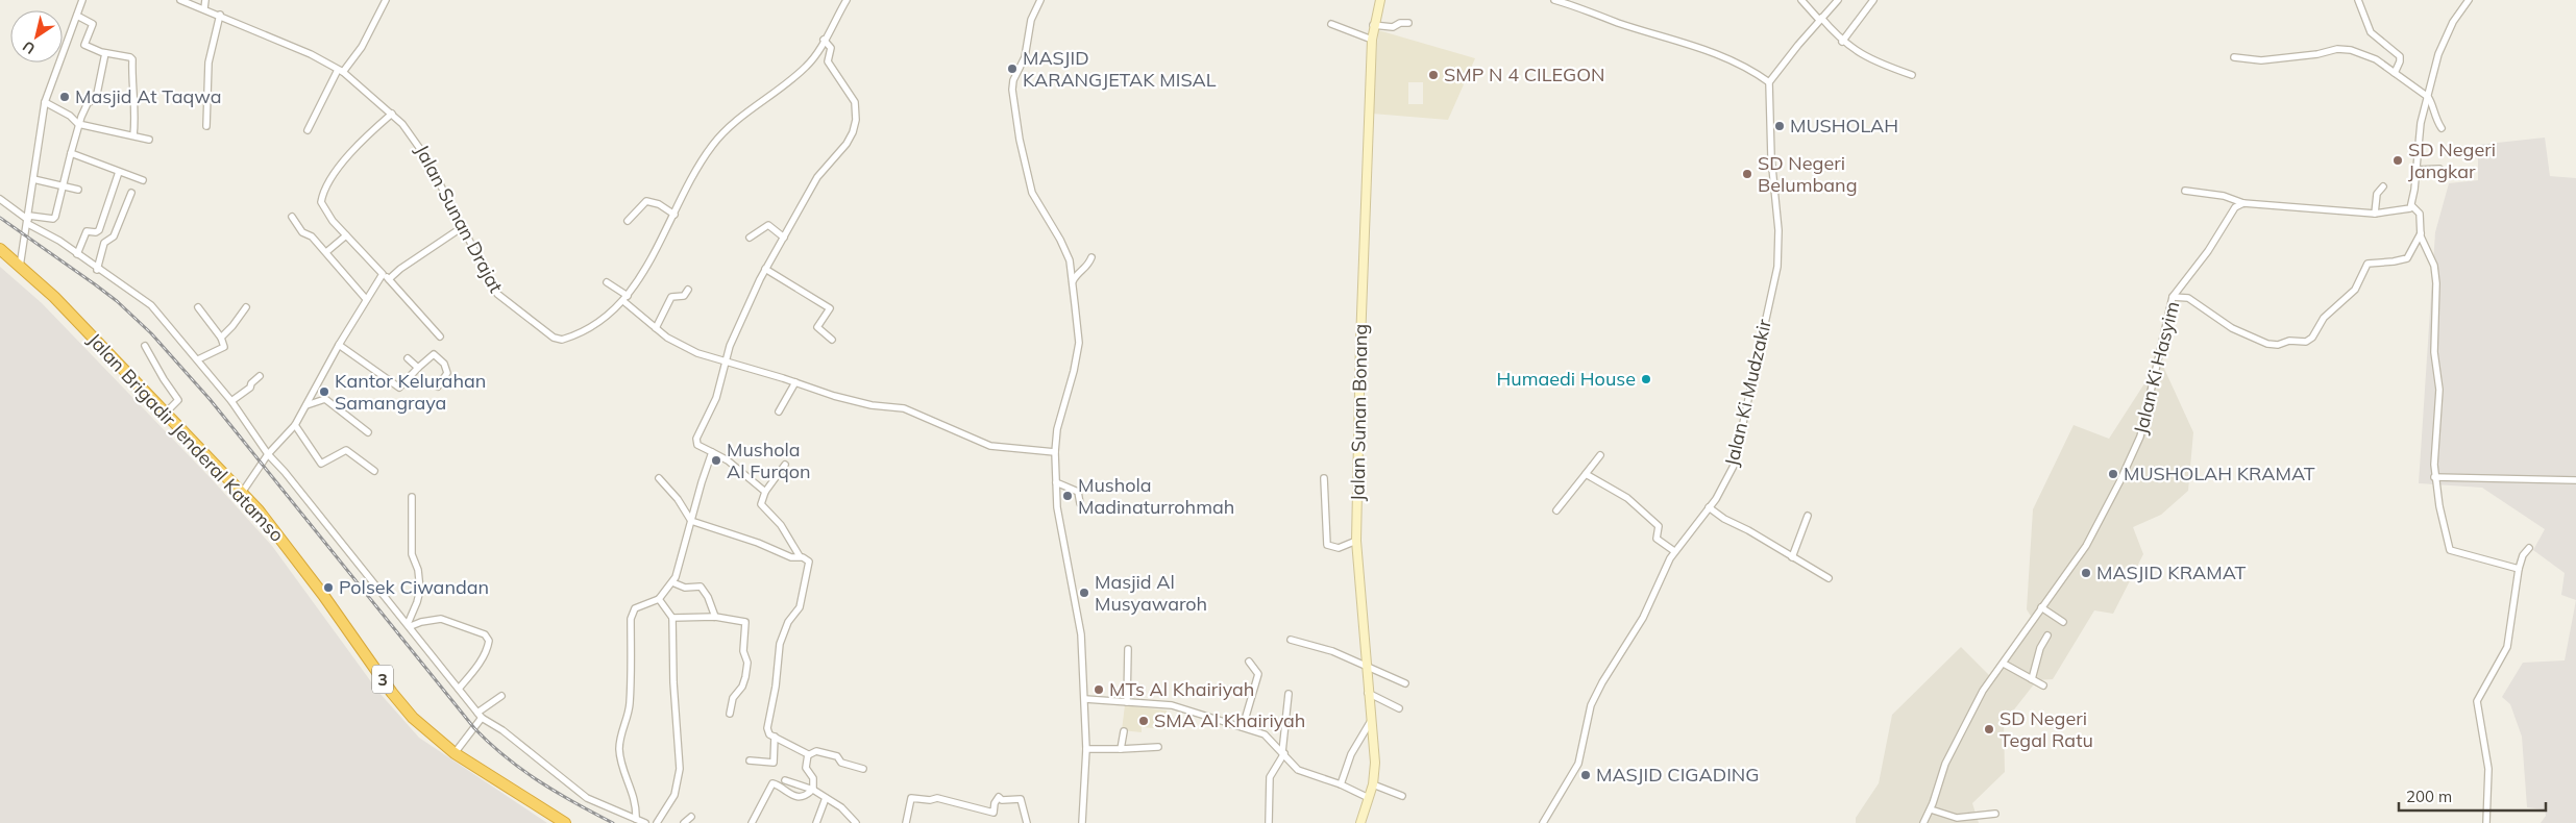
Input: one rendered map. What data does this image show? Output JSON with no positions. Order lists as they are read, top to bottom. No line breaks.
{"streets":{"highway":["Jalan Brigadir Jenderal Katamso","3"],"street":["Jalan Sunan Drajat","Jalan Ki Hasyim","Jalan Ki Mudzakir","Jalan Sunan Bonang"]},"places":["MASJID KARANGJETAK MISAL","SMP N 4 CILEGON","Masjid At Taqwa","MUSHOLAH","SD Negeri Jangkar","SD Negeri Belumbang","Humaedi House","Kantor Kelurahan Samangraya","Mushola Al Furqon","MUSHOLAH KRAMAT","Mushola Madinaturrohmah","MASJID KRAMAT","Polsek Ciwandan","Masjid Al Musyawaroh","MTs Al Khairiyah","SMA Al Khairiyah","SD Negeri Tegal Ratu","MASJID CIGADING"],"scale_bar":"200 m","north":"bottom left"}
